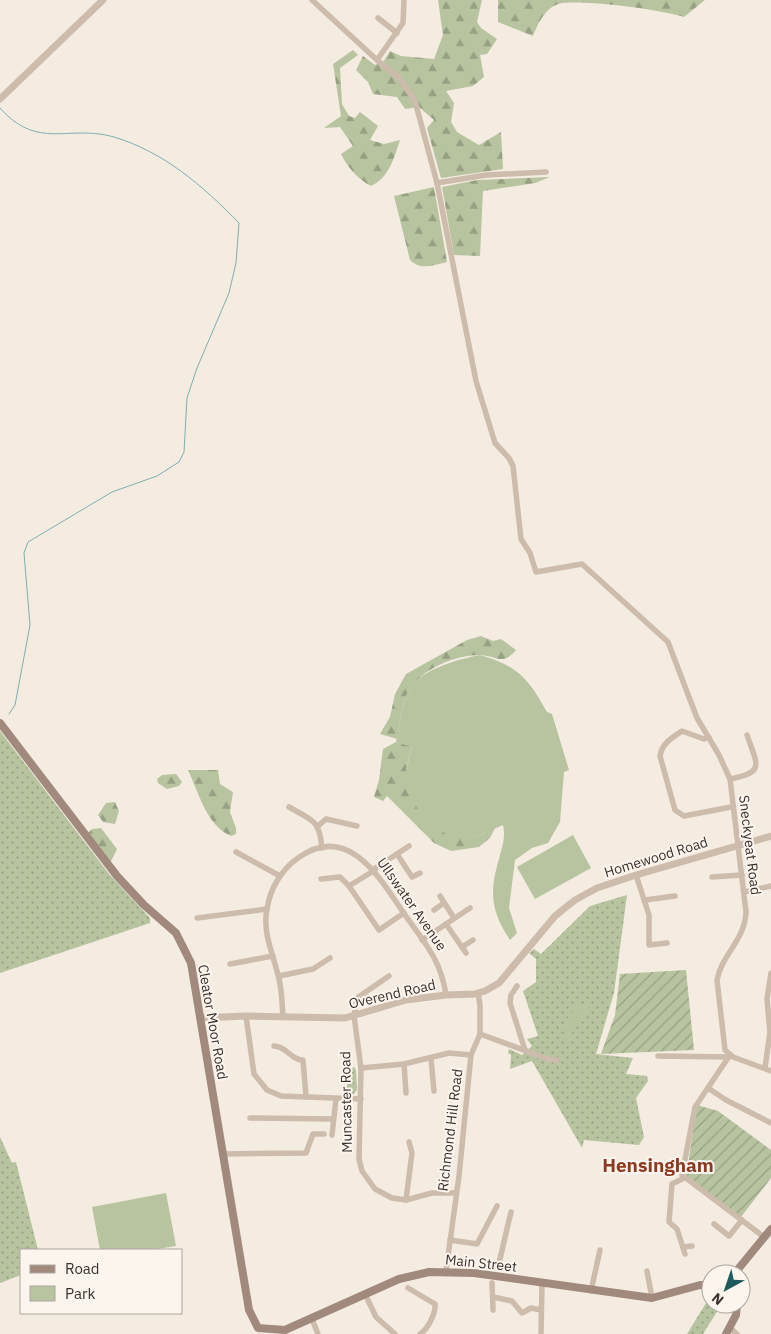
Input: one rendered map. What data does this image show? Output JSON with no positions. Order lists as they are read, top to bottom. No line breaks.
{"streets":{"main road":["Cleator Moor Road","Main Street"],"street":["Sneckyeat Road","Homewood Road","Ullswater Avenue","Overend Road","Muncaster Road","Richmond Hill Road"]},"crossings":[["Sneckyeat Road","Homewood Road"],["Homewood Road","Overend Road"],["Ullswater Avenue","Overend Road"],["Overend Road","Cleator Moor Road"],["Overend Road","Muncaster Road"],["Overend Road","Richmond Hill Road"],["Cleator Moor Road","Main Street"],["Richmond Hill Road","Main Street"]],"districts":["Hensingham"],"legend":["Road","Park"],"north":"bottom left"}
